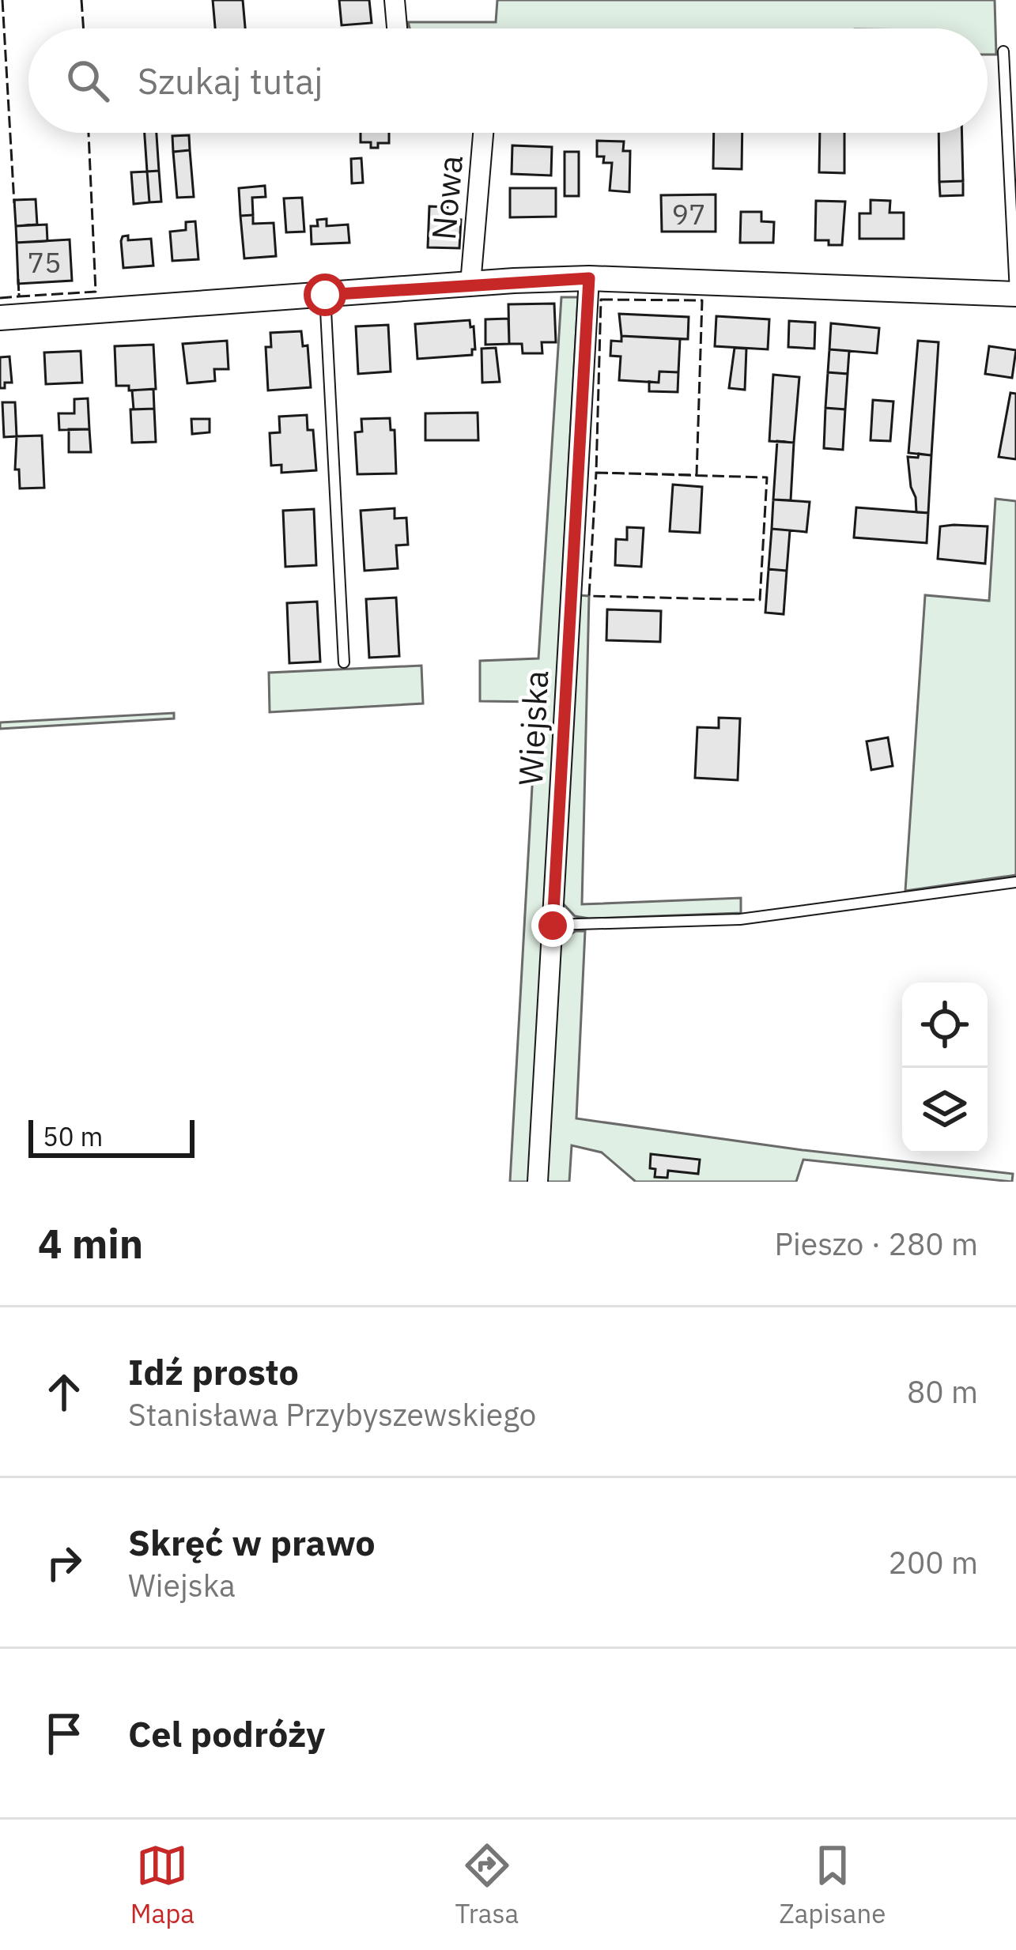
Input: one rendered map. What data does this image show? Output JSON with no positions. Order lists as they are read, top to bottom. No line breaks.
{"streets":{"street":["Nowa","Wiejska"]},"house_numbers":["97","75"],"scale_bar":"50 m","page":{"search":"Szukaj tutaj","scale":"50 m","heading":["4 min","Pieszo · 280 m"],"list":[["Idź prosto","Stanisława Przybyszewskiego","80 m"],["Skręć w prawo","Wiejska","200 m"],"Cel podróży"],"nav":["Mapa","Trasa","Zapisane"]}}
